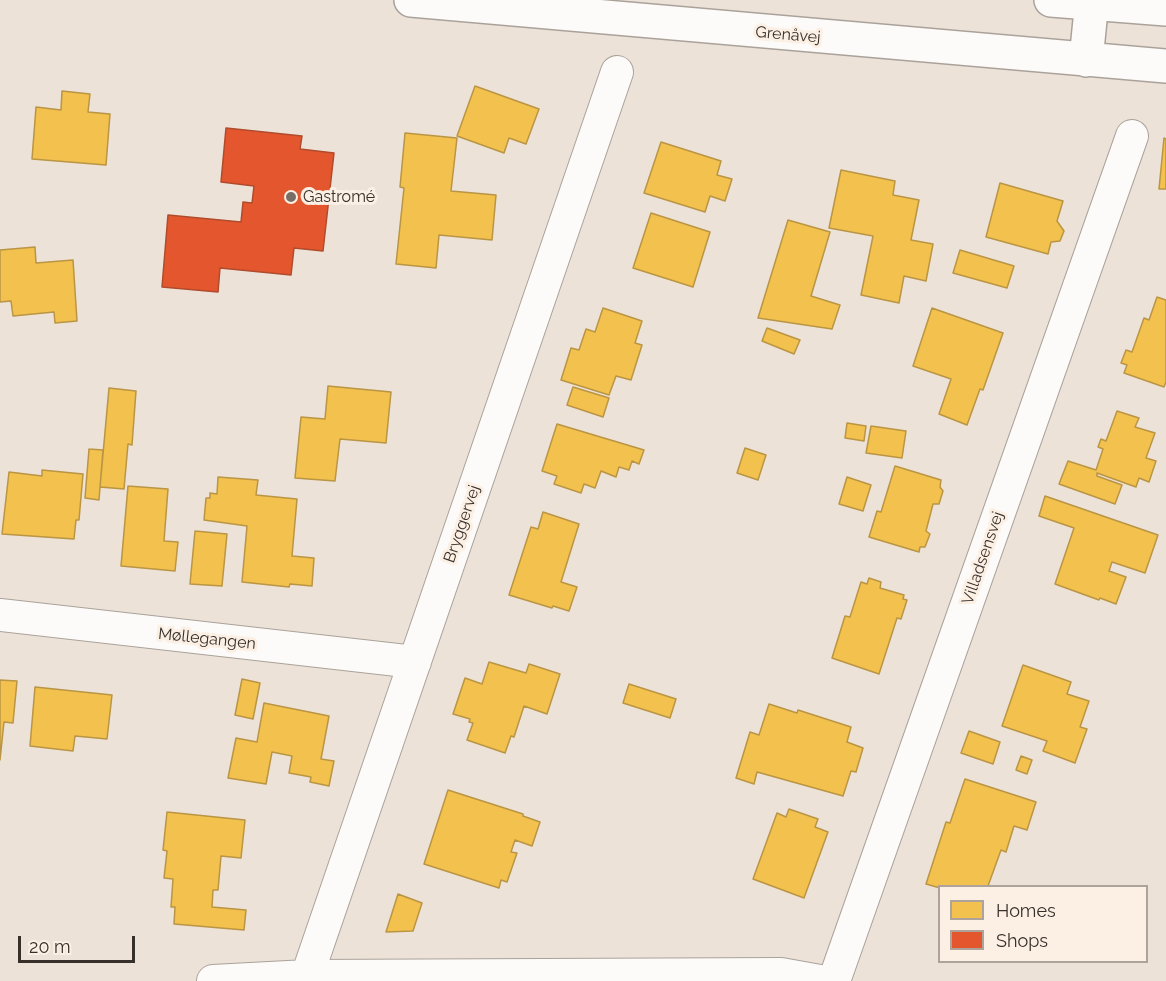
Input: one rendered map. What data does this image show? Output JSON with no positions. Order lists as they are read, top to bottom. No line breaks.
{"streets":{"street":["Grenåvej","Bryggervej","Villadsensvej","Møllegangen"]},"crossings":[["Bryggervej","Møllegangen"]],"places":["Gastromé"],"legend":["Homes","Shops"],"scale_bar":"20 m"}
